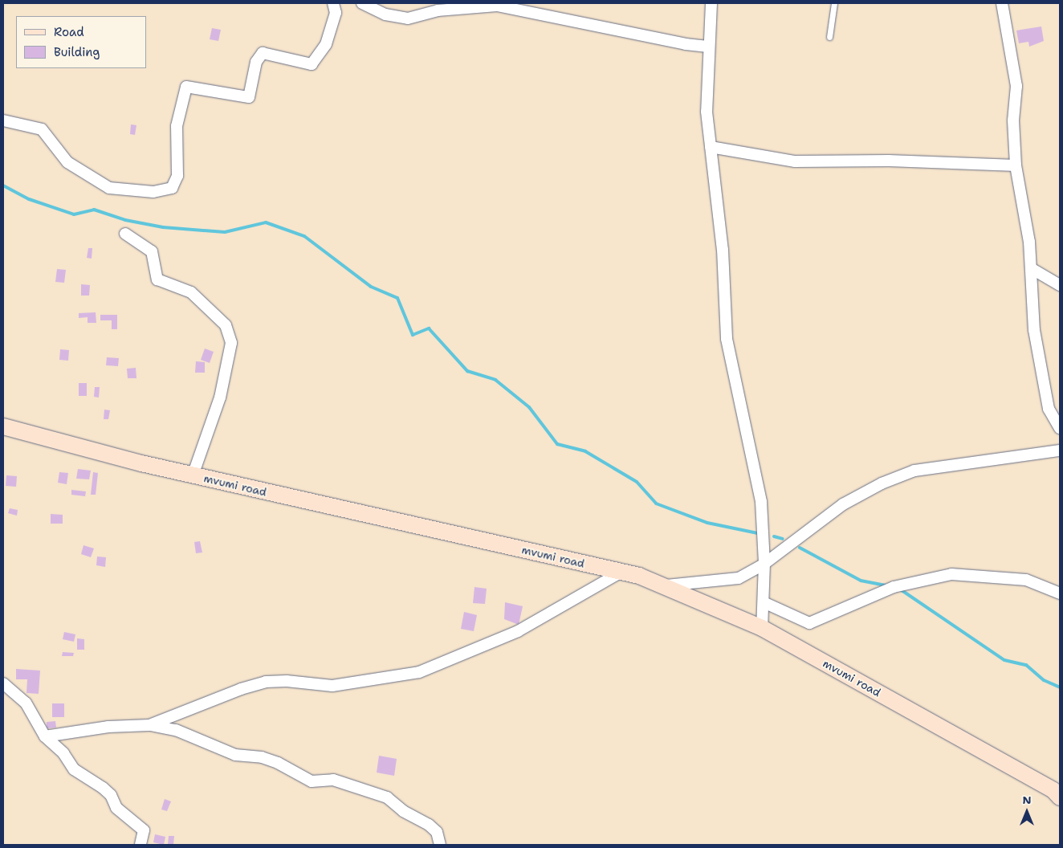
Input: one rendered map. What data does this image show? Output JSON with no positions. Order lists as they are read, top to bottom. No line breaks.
{"streets":{"street":["mvumi road"]},"legend":["Road","Building"],"north":"top"}
